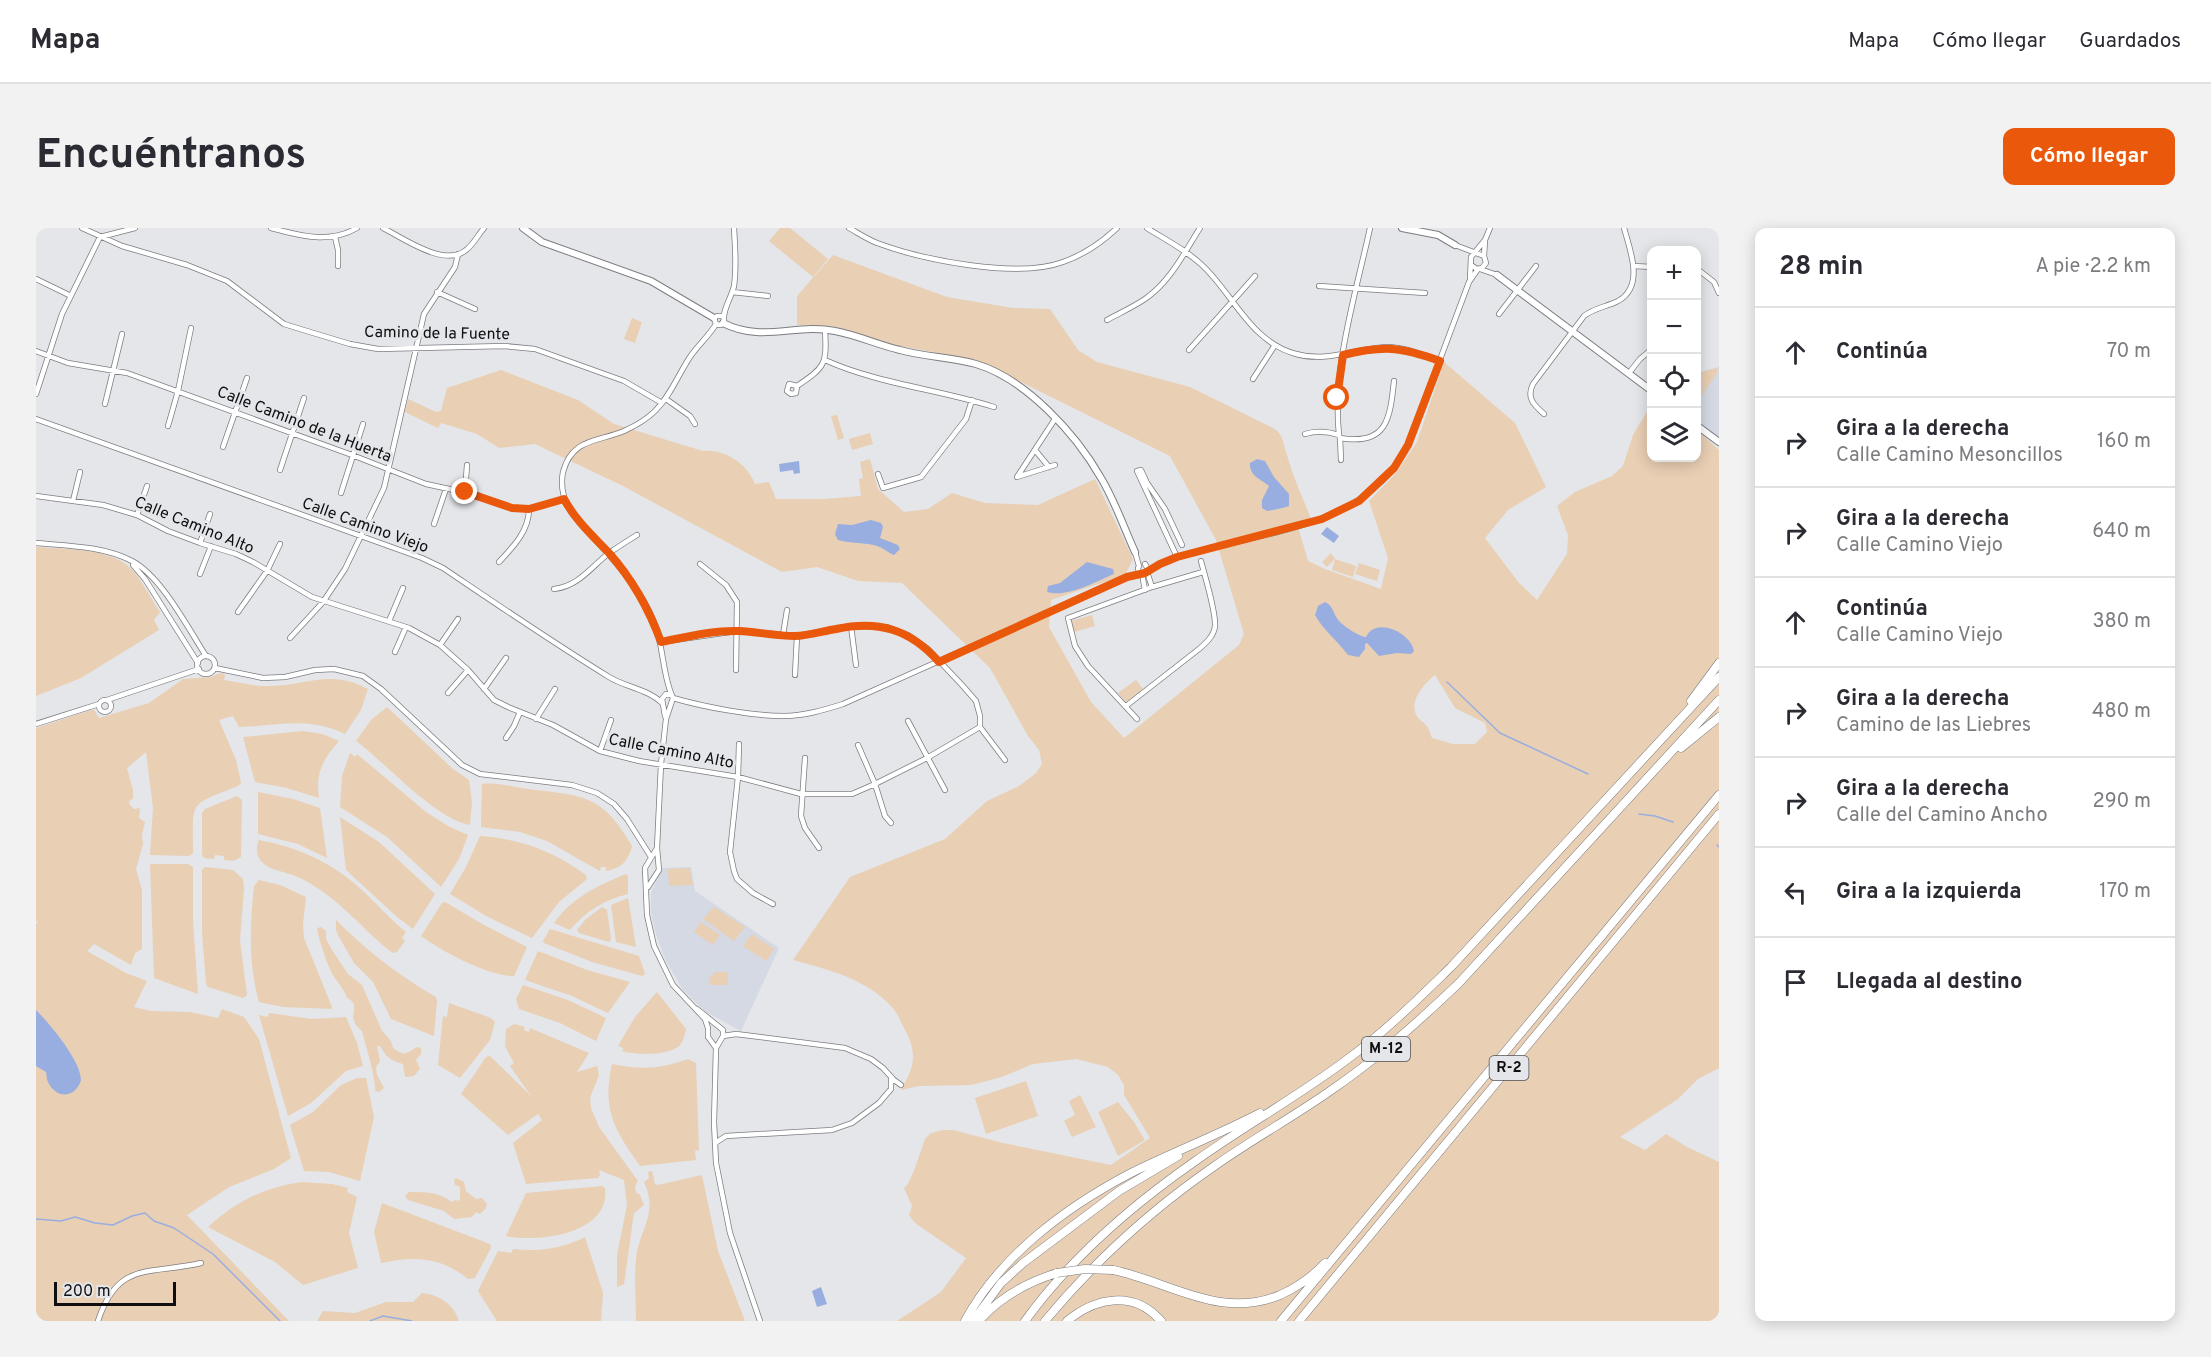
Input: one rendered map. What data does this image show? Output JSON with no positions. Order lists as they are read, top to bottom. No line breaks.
{"streets":{"highway":["M-12","R-2"],"street":["Camino de la Fuente","Calle Camino de la Huerta","Calle Camino Alto","Calle Camino Viejo"]},"scale_bar":"200 m","page":{"header":"Mapa","nav":["Mapa","Cómo llegar","Guardados"],"buttons":"Cómo llegar","title":"Encuéntranos","heading":["28 min","A pie · 2.2 km"],"map_buttons":["+","−"],"list":[["Continúa","70 m"],["Gira a la derecha","Calle Camino Mesoncillos","160 m"],["Gira a la derecha","Calle Camino Viejo","640 m"],["Continúa","Calle Camino Viejo","380 m"],["Gira a la derecha","Camino de las Liebres","480 m"],["Gira a la derecha","Calle del Camino Ancho","290 m"],["Gira a la izquierda","170 m"],"Llegada al destino"],"scale":"200 m"}}
